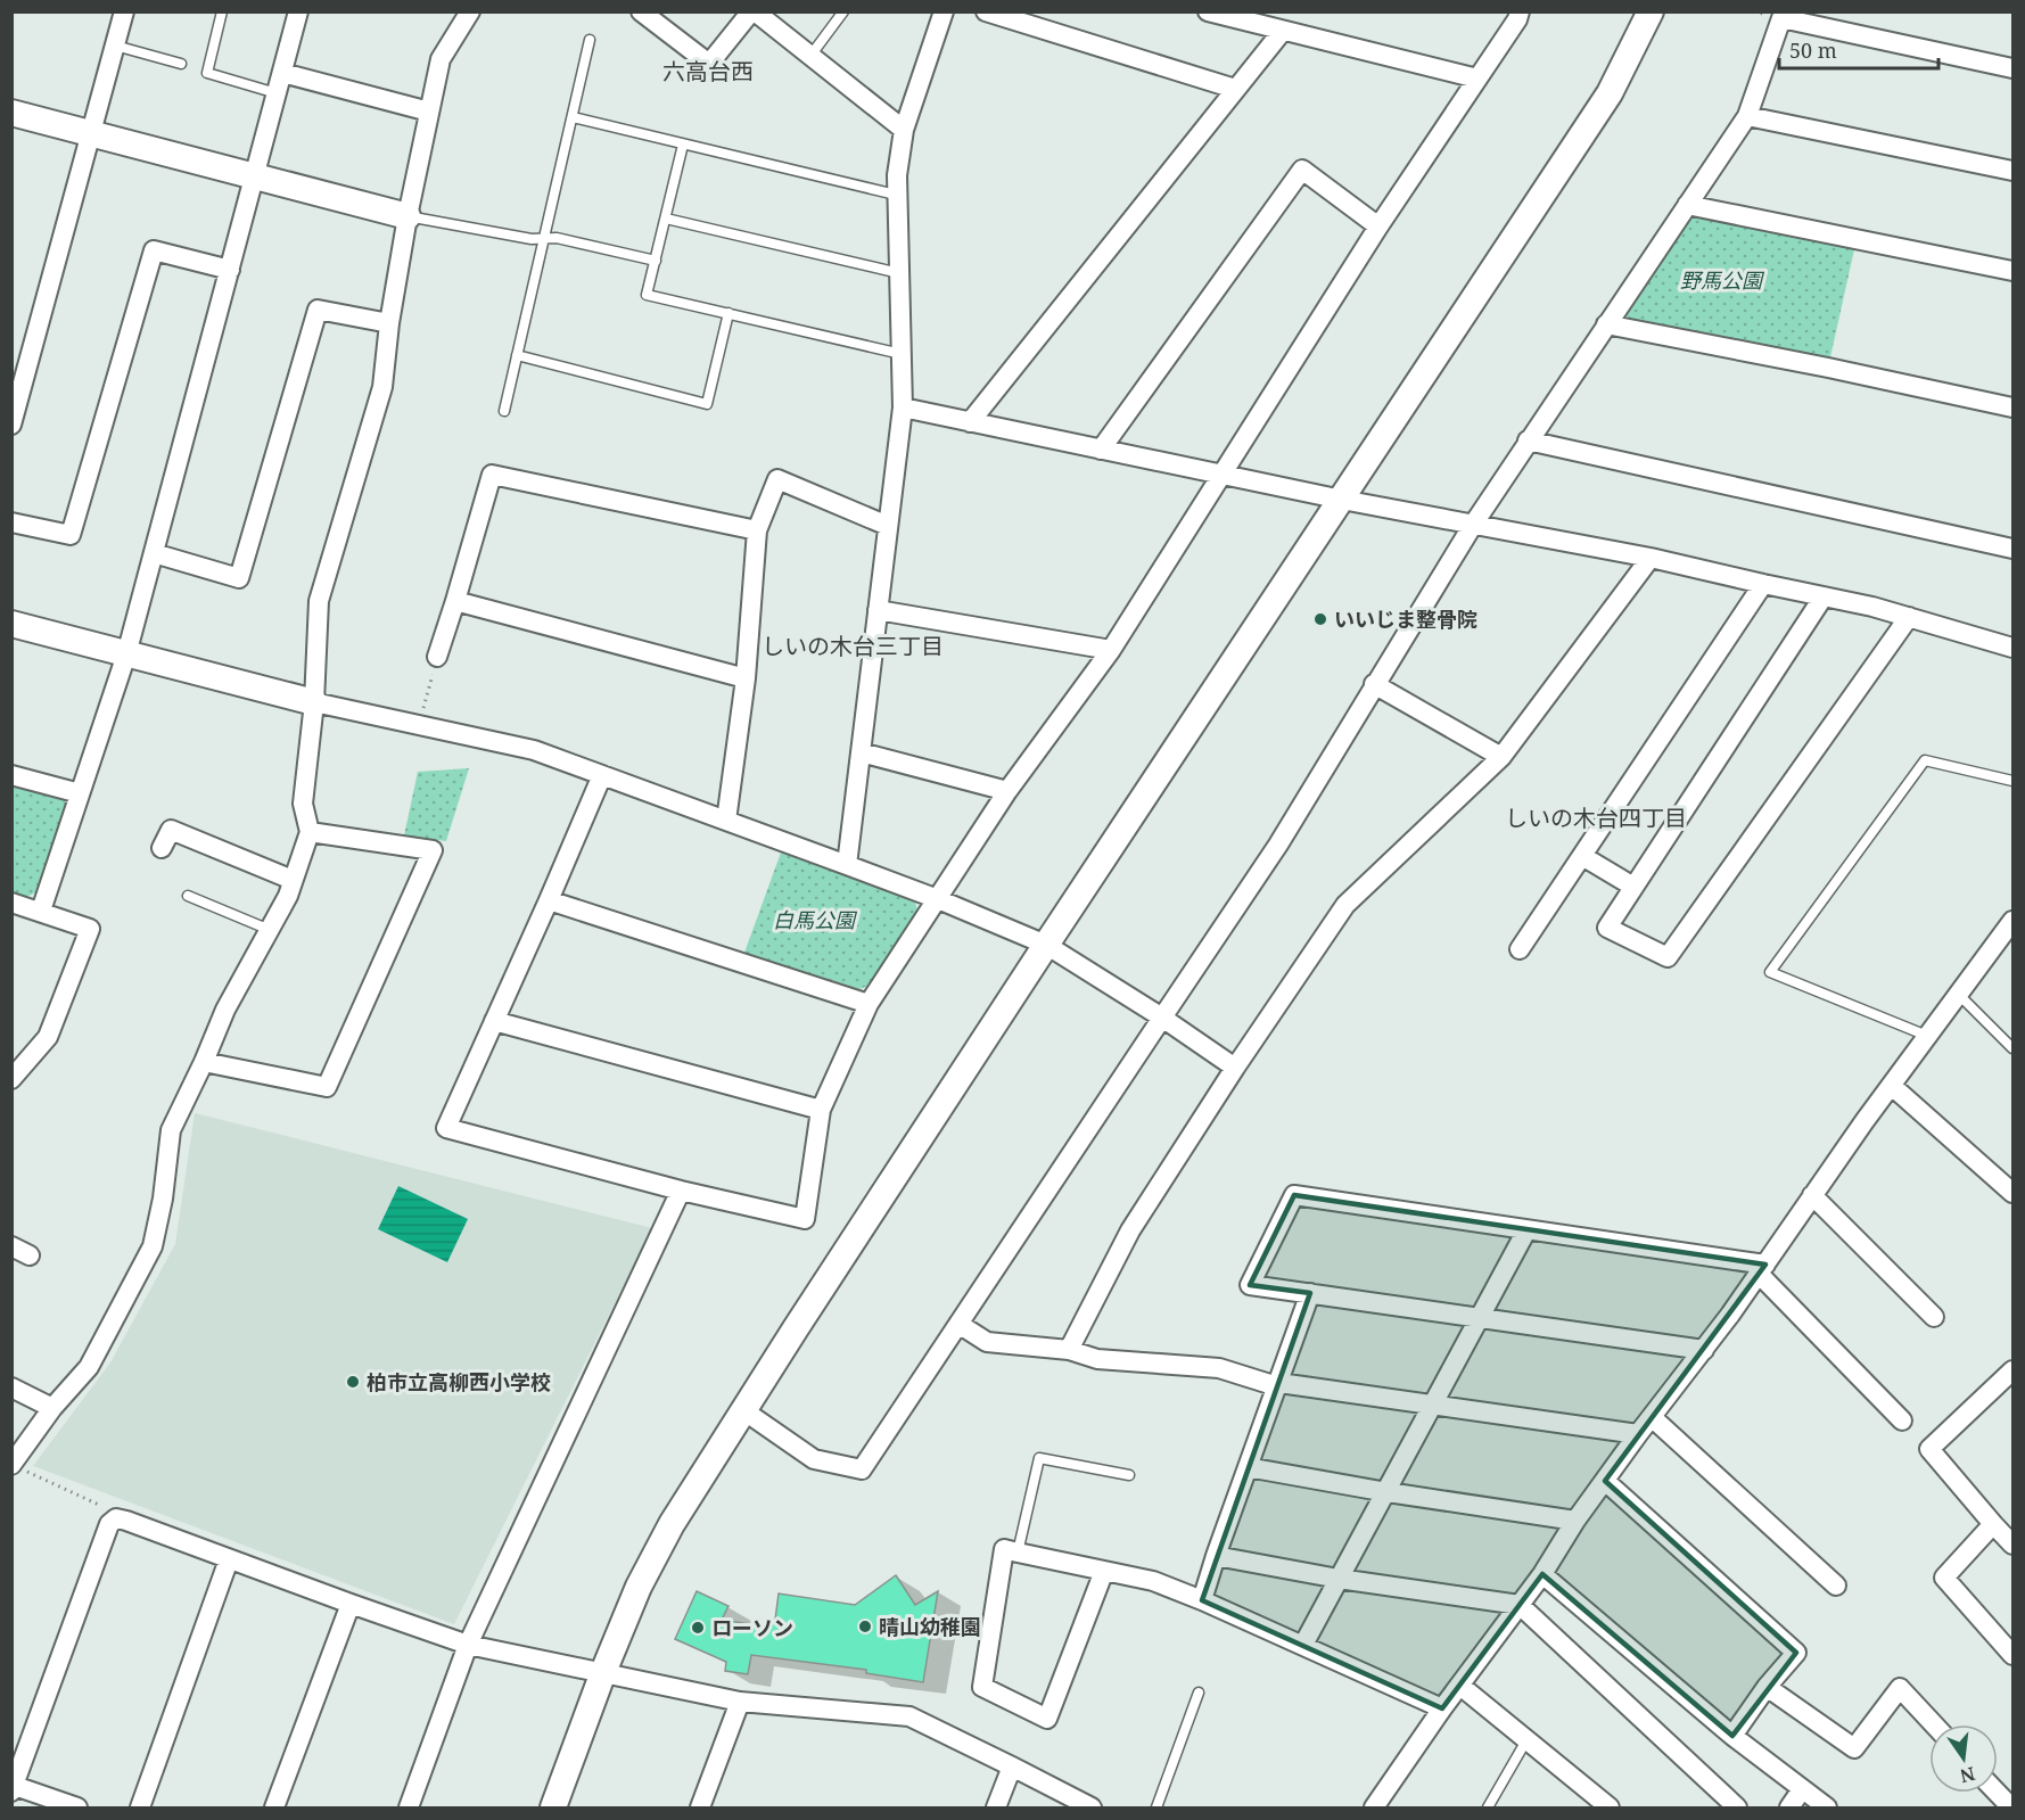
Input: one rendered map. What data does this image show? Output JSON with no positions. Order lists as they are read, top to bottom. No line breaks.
{"districts":["六高台西","しいの木台三丁目","しいの木台四丁目"],"parks":["野馬公園","白馬公園"],"places":["いいじま整骨院","柏市立高柳西小学校","晴山幼稚園","ローソン"],"scale_bar":"50 m","north":"bottom"}
